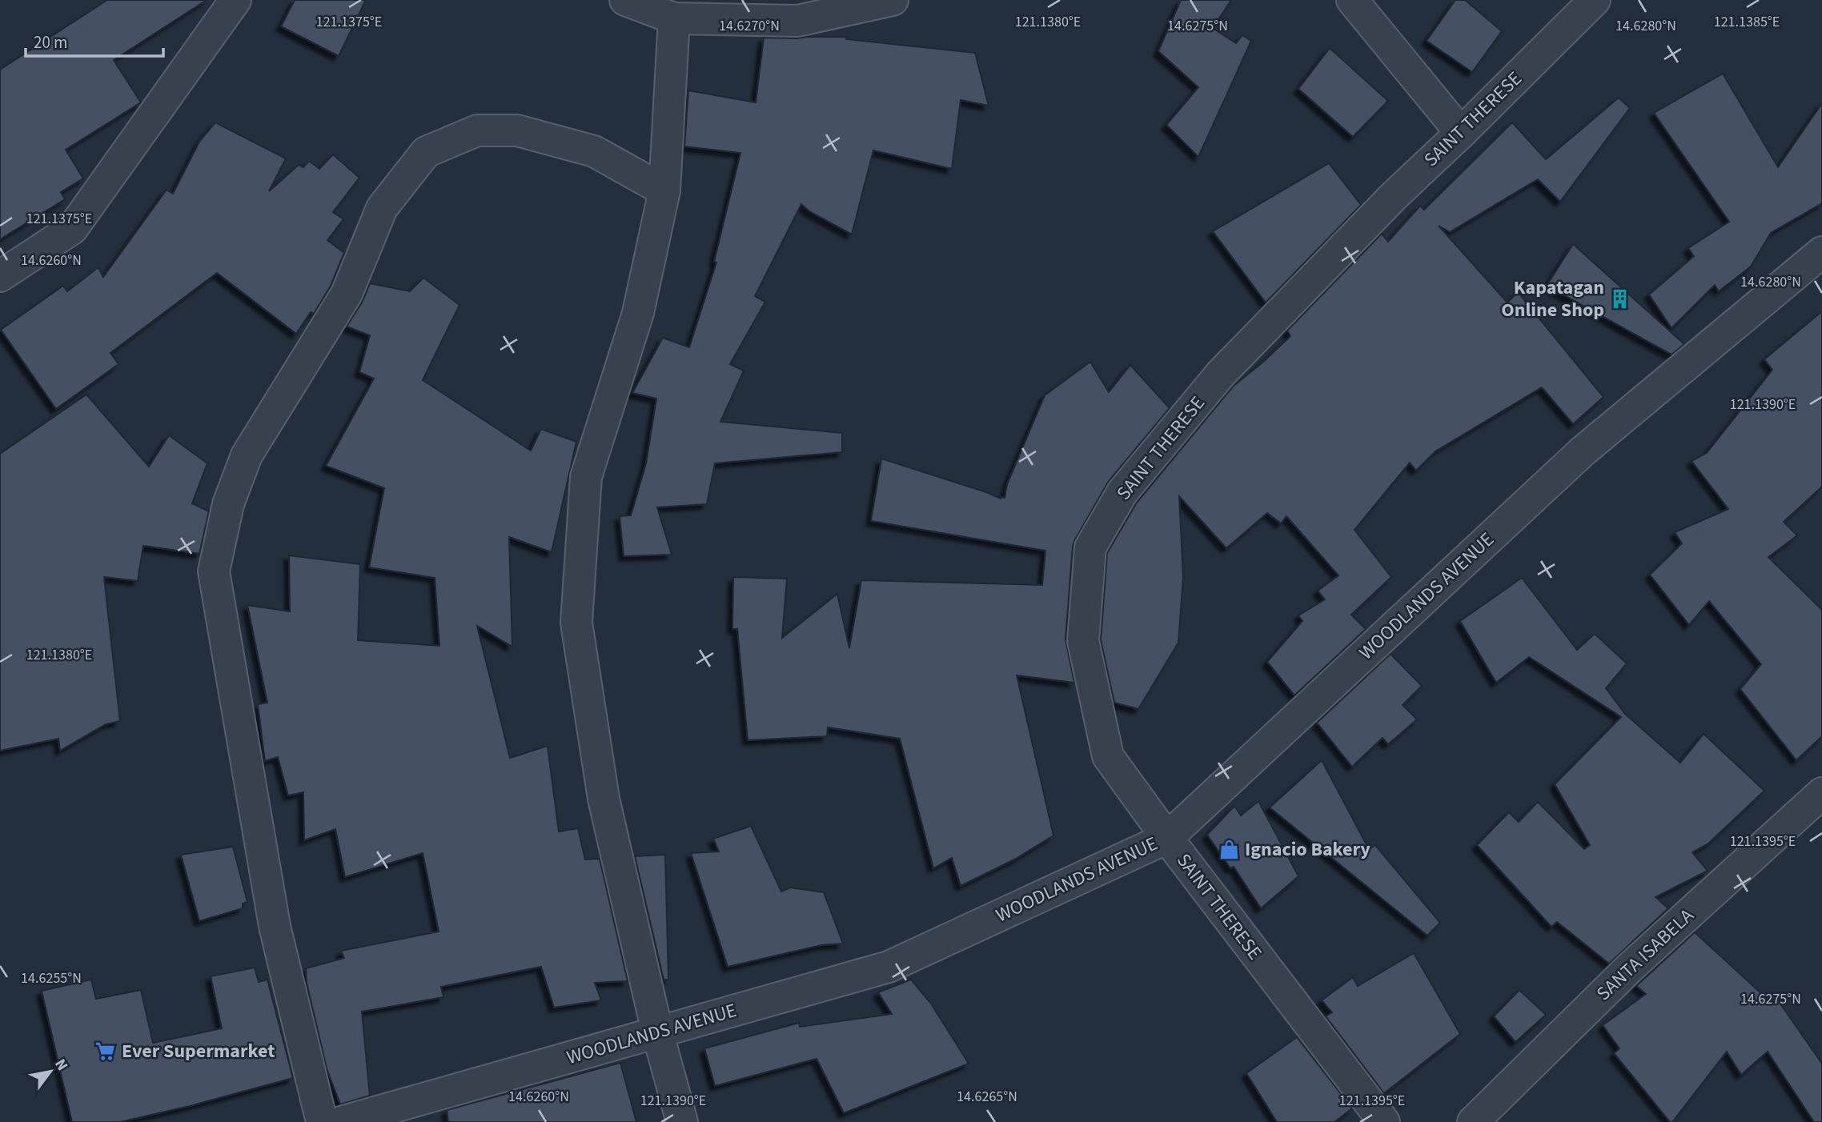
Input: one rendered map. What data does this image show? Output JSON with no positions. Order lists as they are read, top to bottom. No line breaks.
{"streets":{"street":["SAINT THERESE","WOODLANDS AVENUE","SANTA ISABELA"]},"crossings":[["SAINT THERESE","WOODLANDS AVENUE"]],"places":{"building":["Kapatagan Online Shop"],"shop":["Ignacio Bakery"],"supermarket":["Ever Supermarket"]},"scale_bar":"20 m","north":"top right","coordinates":["121.1375°E","121.1380°E","121.1385°E","14.6270°N","14.6275°N","14.6280°N","14.6260°N","121.1390°E","121.1395°E","14.6255°N","14.6265°N"]}
